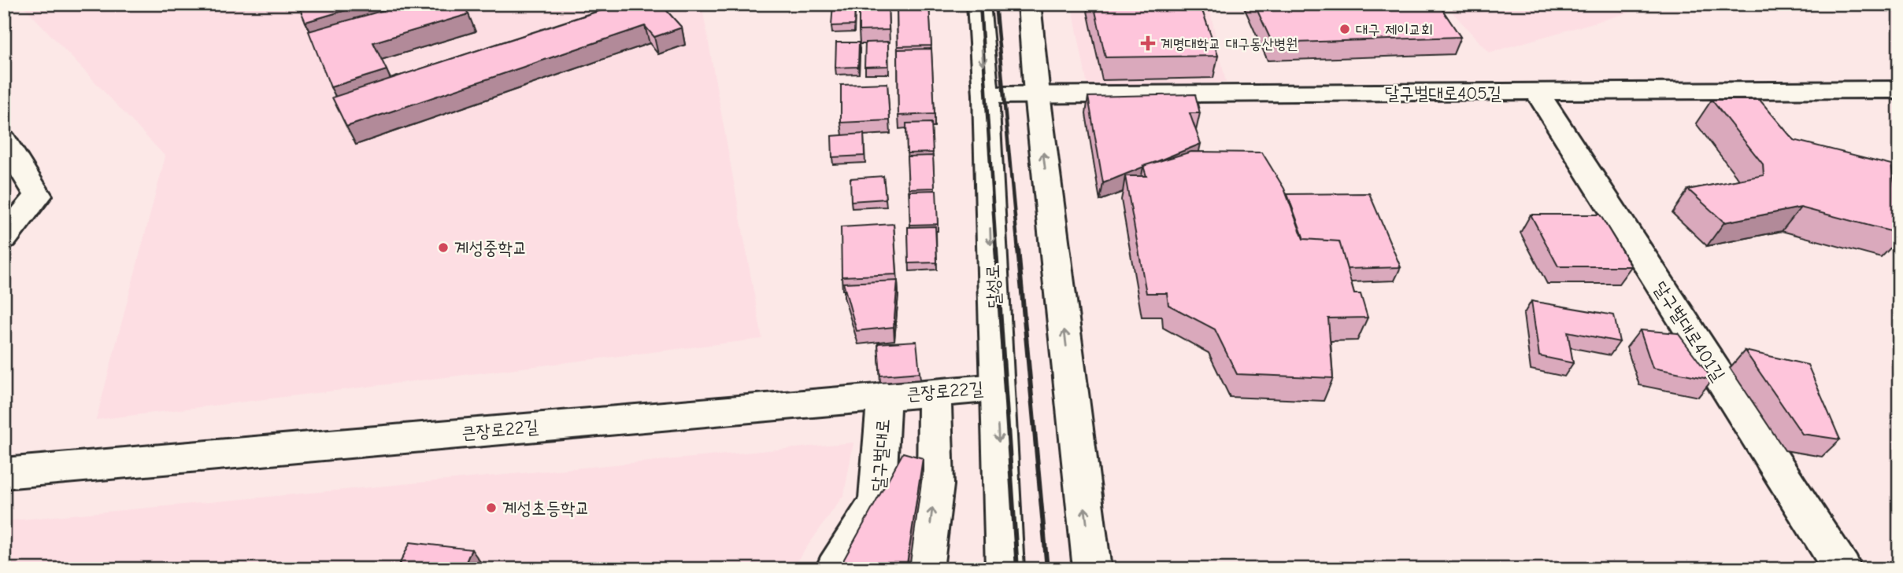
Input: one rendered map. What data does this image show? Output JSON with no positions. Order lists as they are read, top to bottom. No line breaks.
{"streets":{"street":["달구벌대로405길","달성로","달구벌대로401길","큰장로22길","달구벌대로"]},"crossings":[["달구벌대로405길","달성로"],["달구벌대로405길","달구벌대로401길"],["달성로","큰장로22길"],["큰장로22길","달구벌대로"]],"places":{"other":["대구 제이교회","계성중학교","계성초등학교"],"health":["계명대학교 대구동산병원"]}}
